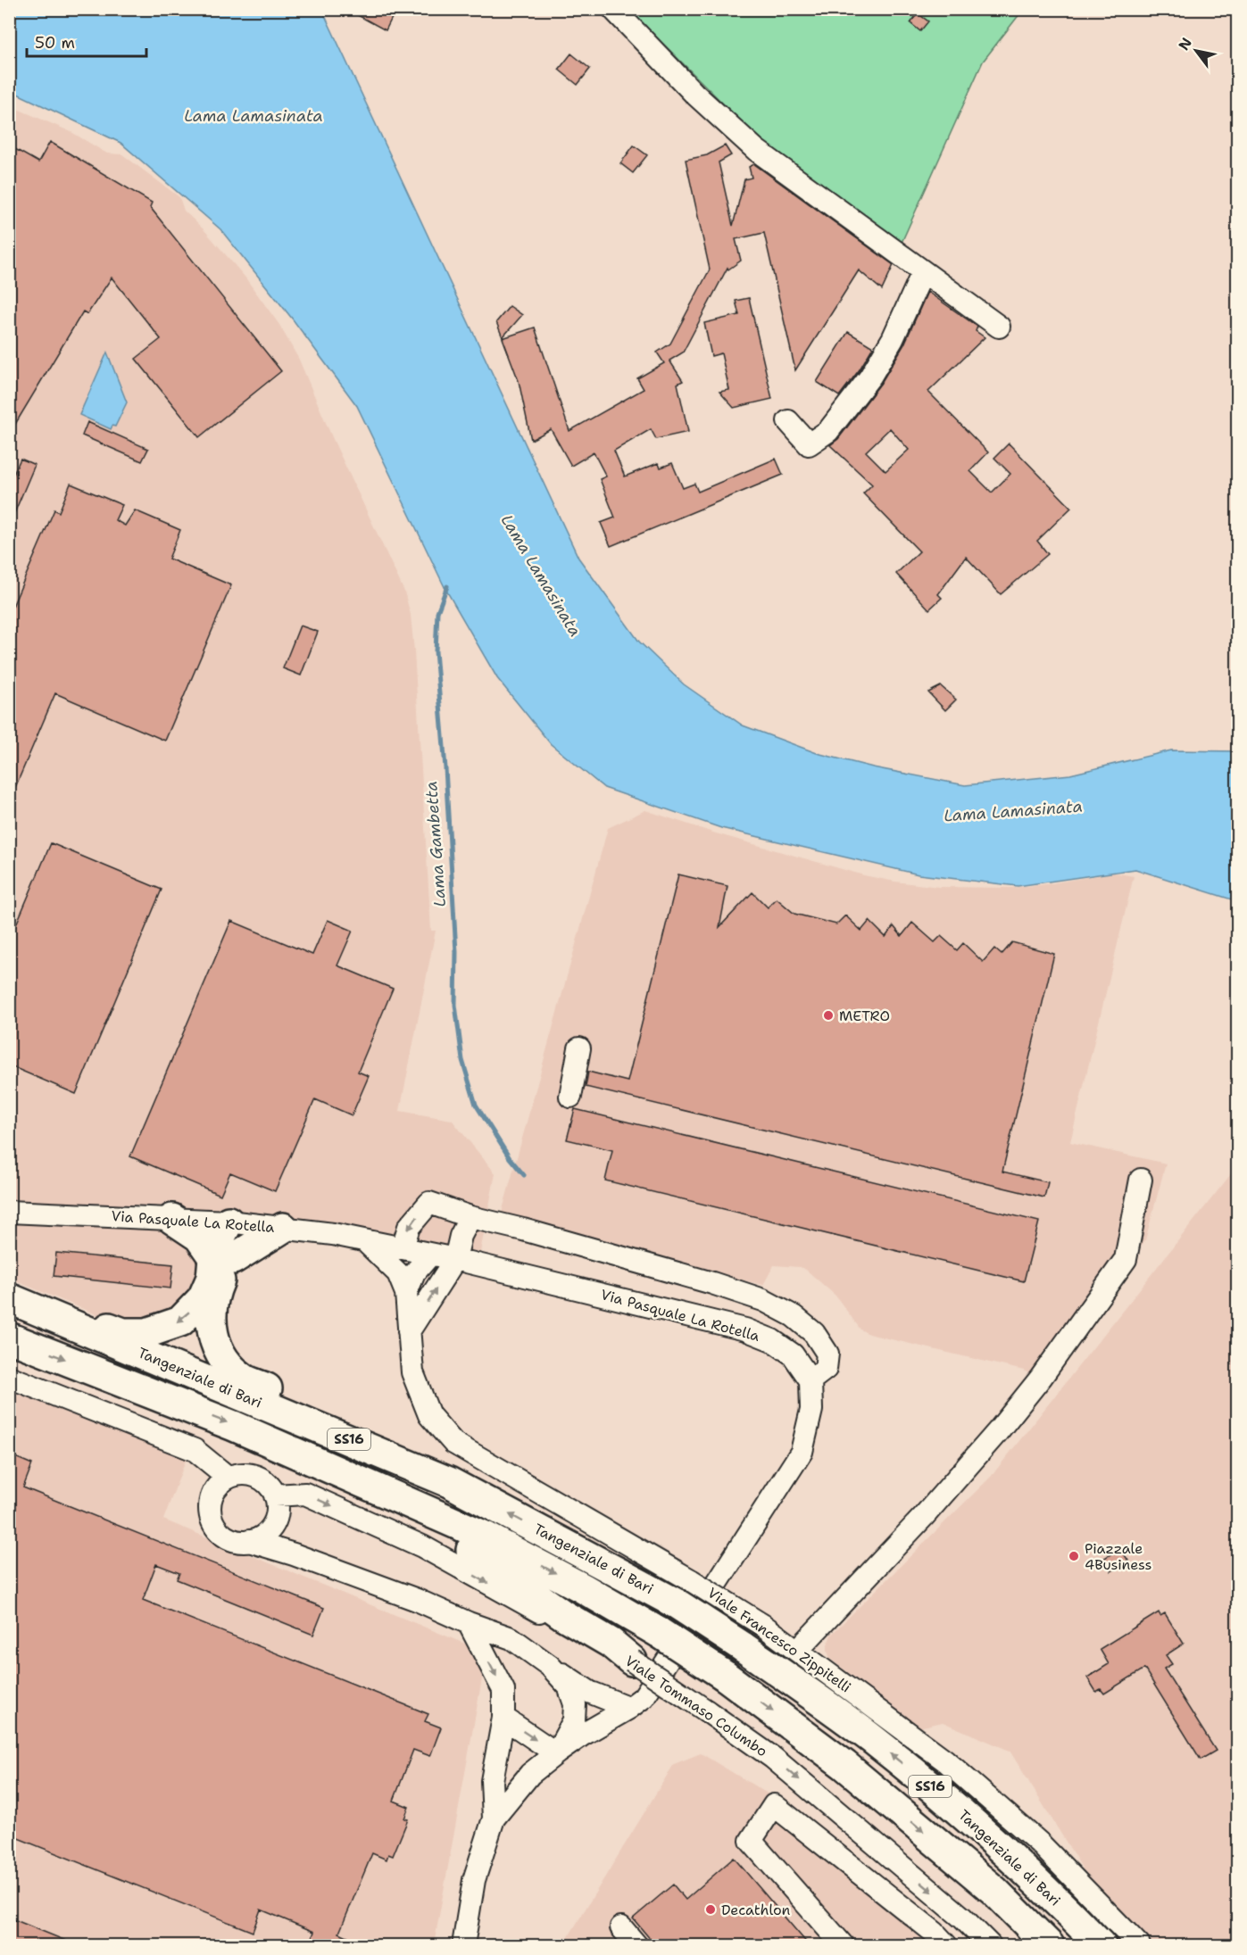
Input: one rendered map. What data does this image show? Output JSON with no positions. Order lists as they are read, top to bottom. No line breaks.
{"streets":{"highway":["Tangenziale di Bari","SS16"],"street":["Via Pasquale La Rotella","Viale Francesco Zippitelli","Viale Tommaso Columbo"]},"crossings":[["Tangenziale di Bari","Viale Francesco Zippitelli"]],"water":["Lama Lamasinata","Lama Gambetta"],"places":["METRO","Piazzale 4Business","Decathlon"],"scale_bar":"50 m","north":"top left"}
